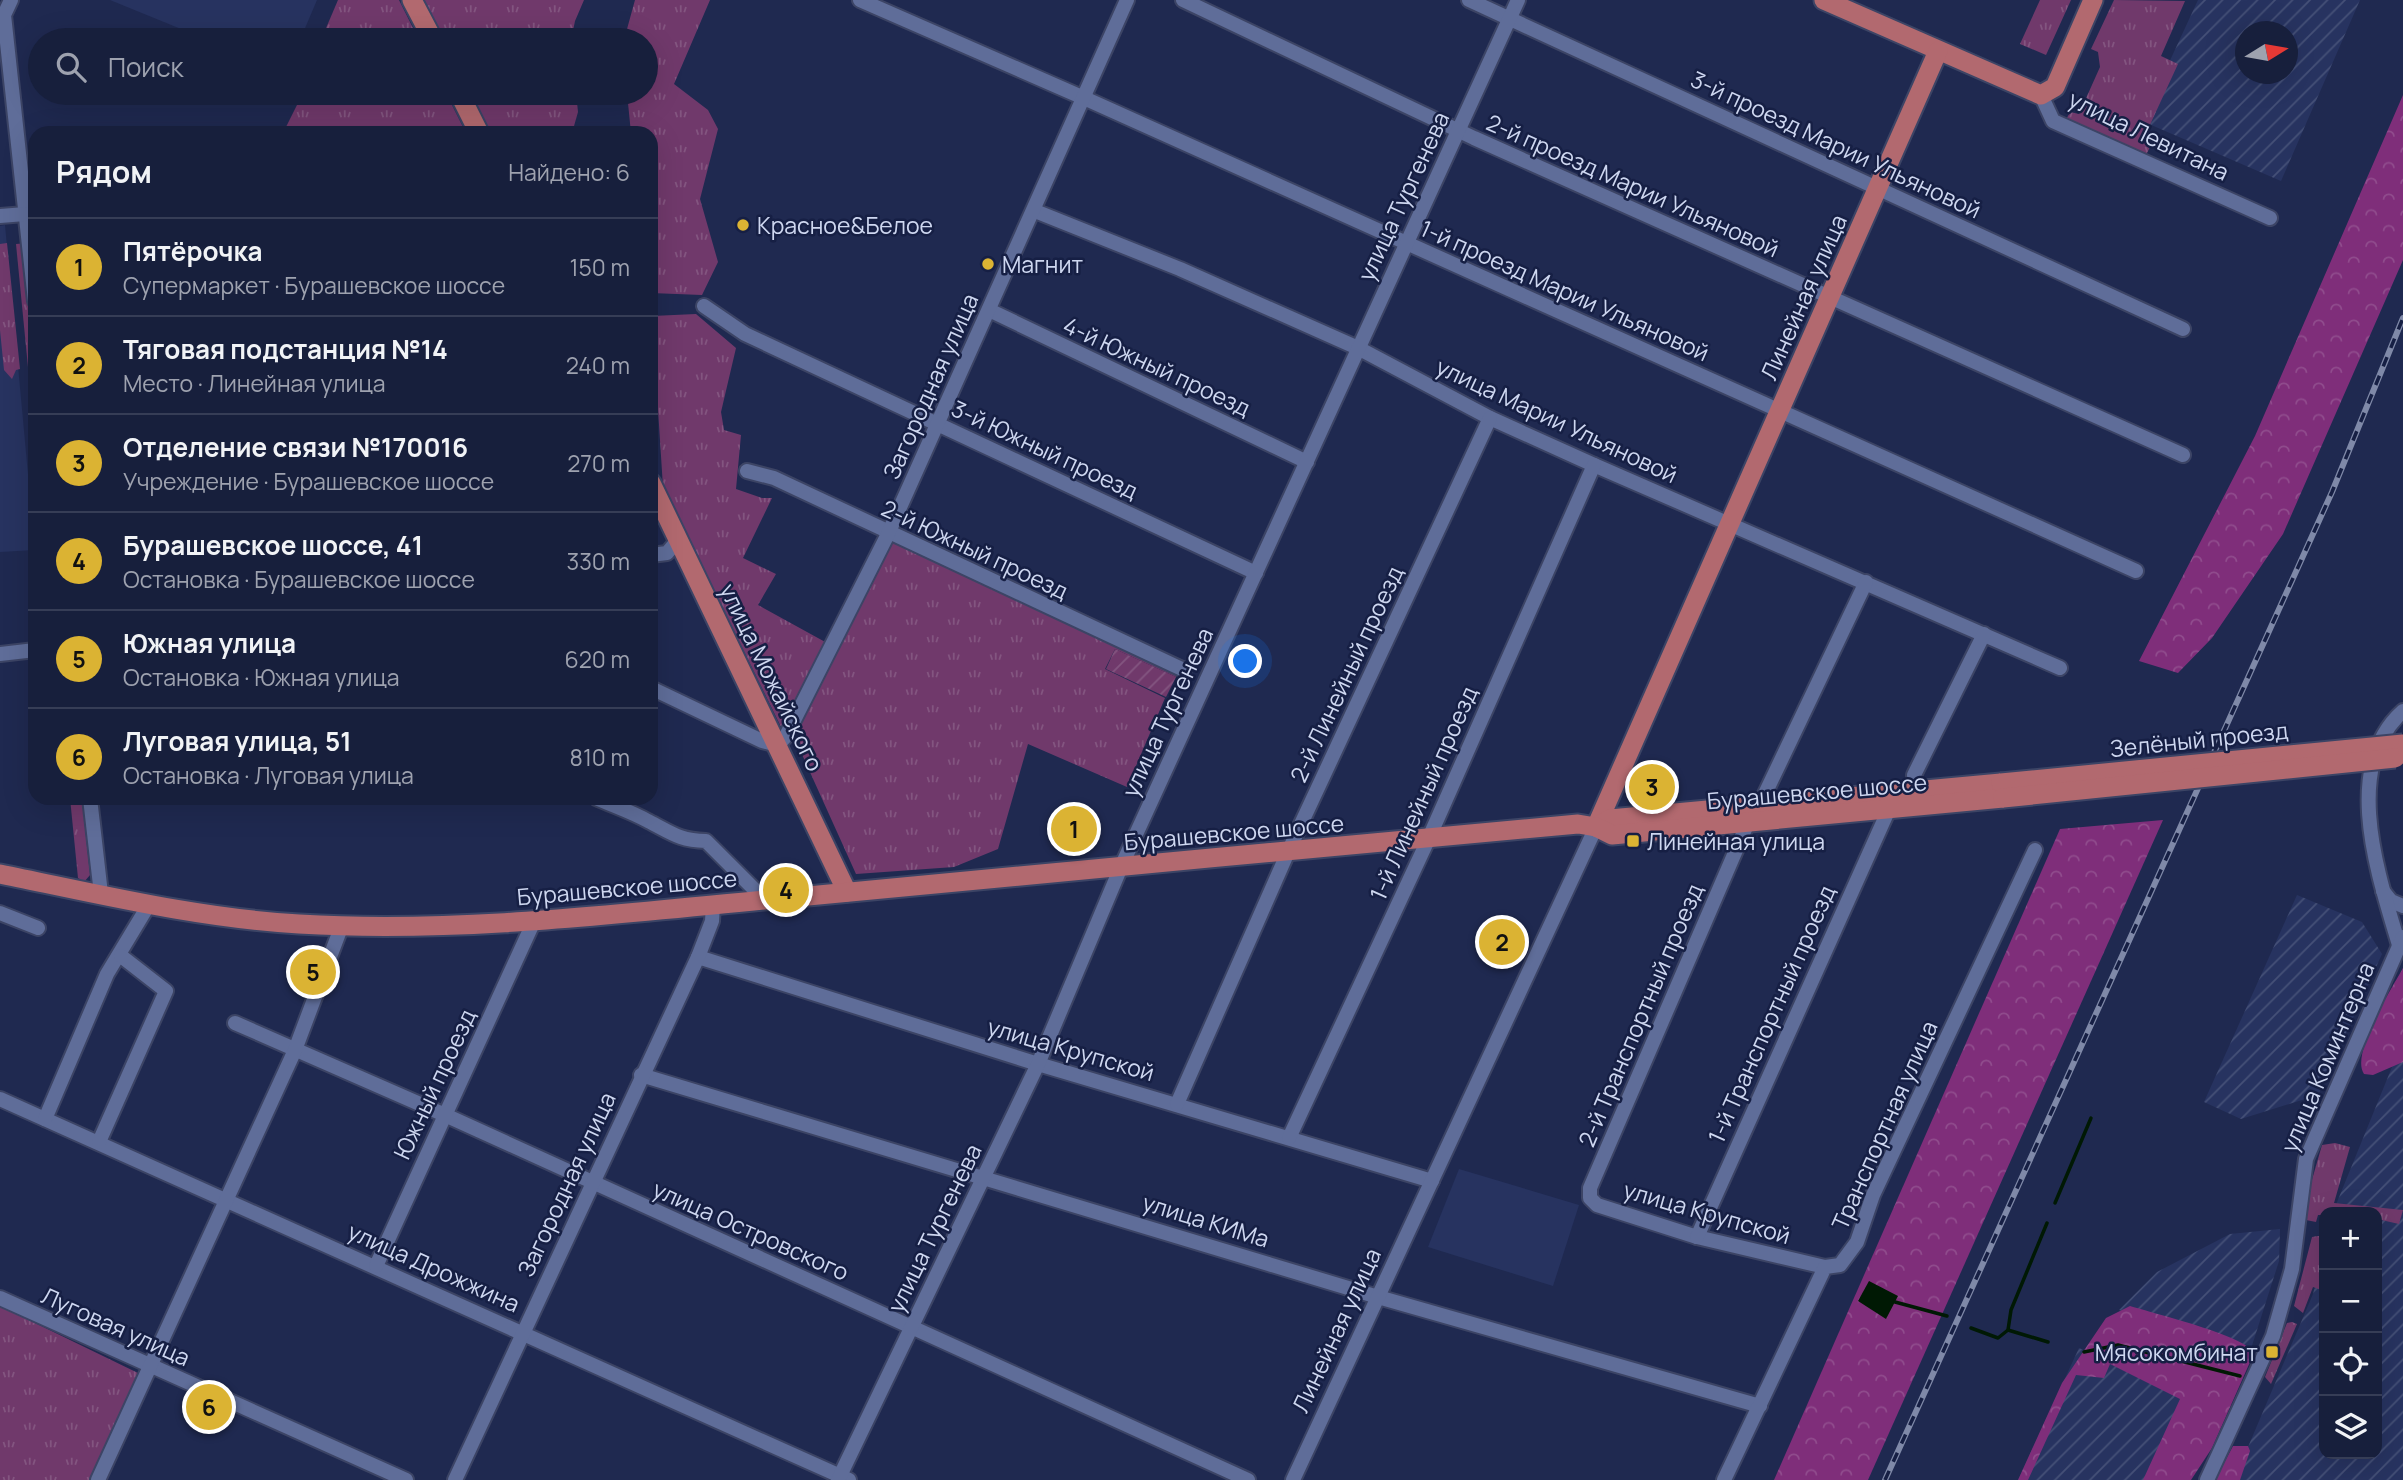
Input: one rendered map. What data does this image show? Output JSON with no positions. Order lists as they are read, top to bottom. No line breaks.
{"streets":{"main road":["улица Левитана","Линейная улица","улица Можайского","Зелёный проезд","Бурашевское шоссе"],"street":["3-й проезд Марии Ульяновой","2-й проезд Марии Ульяновой","улица Тургенева","1-й проезд Марии Ульяновой","4-й Южный проезд","Загородная улица","улица Марии Ульяновой","3-й Южный проезд","2-й Южный проезд","2-й Линейный проезд","1-й Линейный проезд","1-й Транспортный проезд","2-й Транспортный проезд","улица Крупской","улица Коминтерна","Южный проезд","Транспортная улица","улица КИМа","улица Островского","улица Дрожжина","Луговая улица"]},"crossings":[["улица Левитана","Линейная улица"],["3-й проезд Марии Ульяновой","улица Тургенева"],["3-й проезд Марии Ульяновой","Линейная улица"],["2-й проезд Марии Ульяновой","улица Тургенева"],["2-й проезд Марии Ульяновой","Линейная улица"],["улица Тургенева","1-й проезд Марии Ульяновой"],["улица Тургенева","4-й Южный проезд"],["улица Тургенева","улица Марии Ульяновой"],["улица Тургенева","3-й Южный проезд"],["улица Тургенева","Бурашевское шоссе"],["улица Тургенева","улица Крупской"],["улица Тургенева","улица КИМа"],["улица Тургенева","улица Островского"],["улица Тургенева","улица Дрожжина"],["1-й проезд Марии Ульяновой","Линейная улица"],["1-й проезд Марии Ульяновой","Загородная улица"],["Линейная улица","улица Марии Ульяновой"],["Линейная улица","Бурашевское шоссе"],["Линейная улица","улица Крупской"],["Линейная улица","улица КИМа"],["4-й Южный проезд","Загородная улица"],["Загородная улица","улица Марии Ульяновой"],["Загородная улица","3-й Южный проезд"],["Загородная улица","2-й Южный проезд"],["Загородная улица","улица Можайского"],["Загородная улица","Бурашевское шоссе"],["Загородная улица","улица Крупской"],["Загородная улица","улица КИМа"],["Загородная улица","улица Островского"],["Загородная улица","улица Дрожжина"],["улица Марии Ульяновой","2-й Линейный проезд"],["улица Марии Ульяновой","1-й Линейный проезд"],["2-й Линейный проезд","Бурашевское шоссе"],["2-й Линейный проезд","улица Крупской"],["улица Можайского","Бурашевское шоссе"],["Зелёный проезд","Бурашевское шоссе"],["Бурашевское шоссе","1-й Линейный проезд"],["Бурашевское шоссе","1-й Транспортный проезд"],["Бурашевское шоссе","2-й Транспортный проезд"],["Бурашевское шоссе","Южный проезд"],["1-й Линейный проезд","улица Крупской"],["1-й Транспортный проезд","улица Крупской"],["2-й Транспортный проезд","улица Крупской"],["улица Крупской","Транспортная улица"],["Южный проезд","улица Островского"],["Южный проезд","улица Дрожжина"],["Транспортная улица","улица КИМа"]],"places":{"other":["Красное&Белое","Магнит"],"transit":["Линейная улица","Мясокомбинат"]},"north":"right","page":{"search":"Поиск","heading":["Рядом","Найдено: 6"],"list":[{"mark":"1","name":"Пятёрочка","note":"Супермаркет · Бурашевское шоссе","value":"150 m"},{"mark":"2","name":"Тяговая подстанция №14","note":"Место · Линейная улица","value":"240 m"},{"mark":"3","name":"Отделение связи №170016","note":"Учреждение · Бурашевское шоссе","value":"270 m"},{"mark":"4","name":"Бурашевское шоссе, 41","note":"Остановка · Бурашевское шоссе","value":"330 m"},{"mark":"5","name":"Южная улица","note":"Остановка · Южная улица","value":"620 m"},{"mark":"6","name":"Луговая улица, 51","note":"Остановка · Луговая улица","value":"810 m"}],"pins":["3","1","4","2","5","6"],"map_buttons":["+","−"]}}
